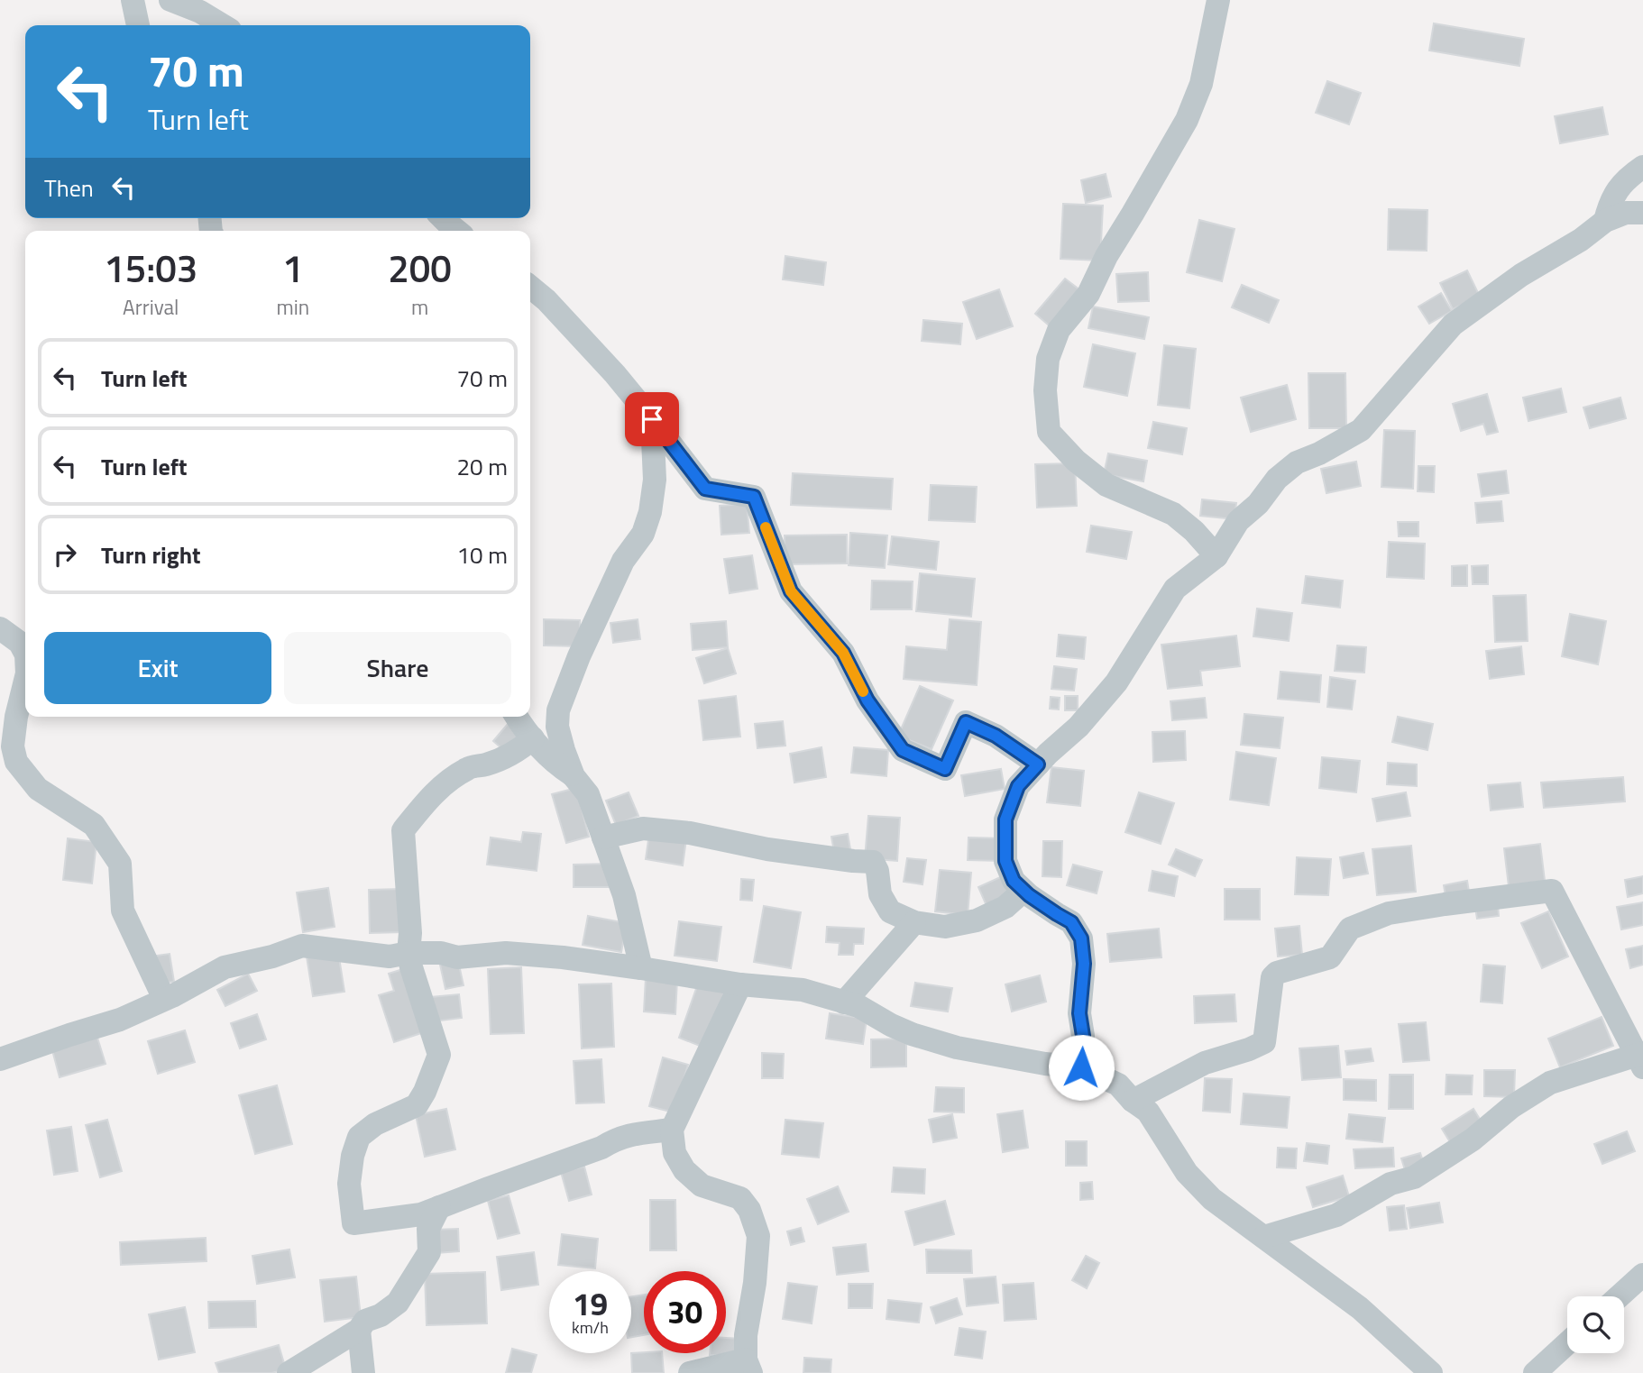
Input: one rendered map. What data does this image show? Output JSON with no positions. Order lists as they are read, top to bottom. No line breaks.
{"page":{"turn":["70 m","Turn left"],"then":"Then","eta":["15:03","Arrival","1","min","200","m"],"list":[{"name":"Turn left","value":"70 m"},{"name":"Turn left","value":"20 m"},{"name":"Turn right","value":"10 m"}],"buttons":["Exit","Share"],"speed":"19 km/h","limit":"30"}}
